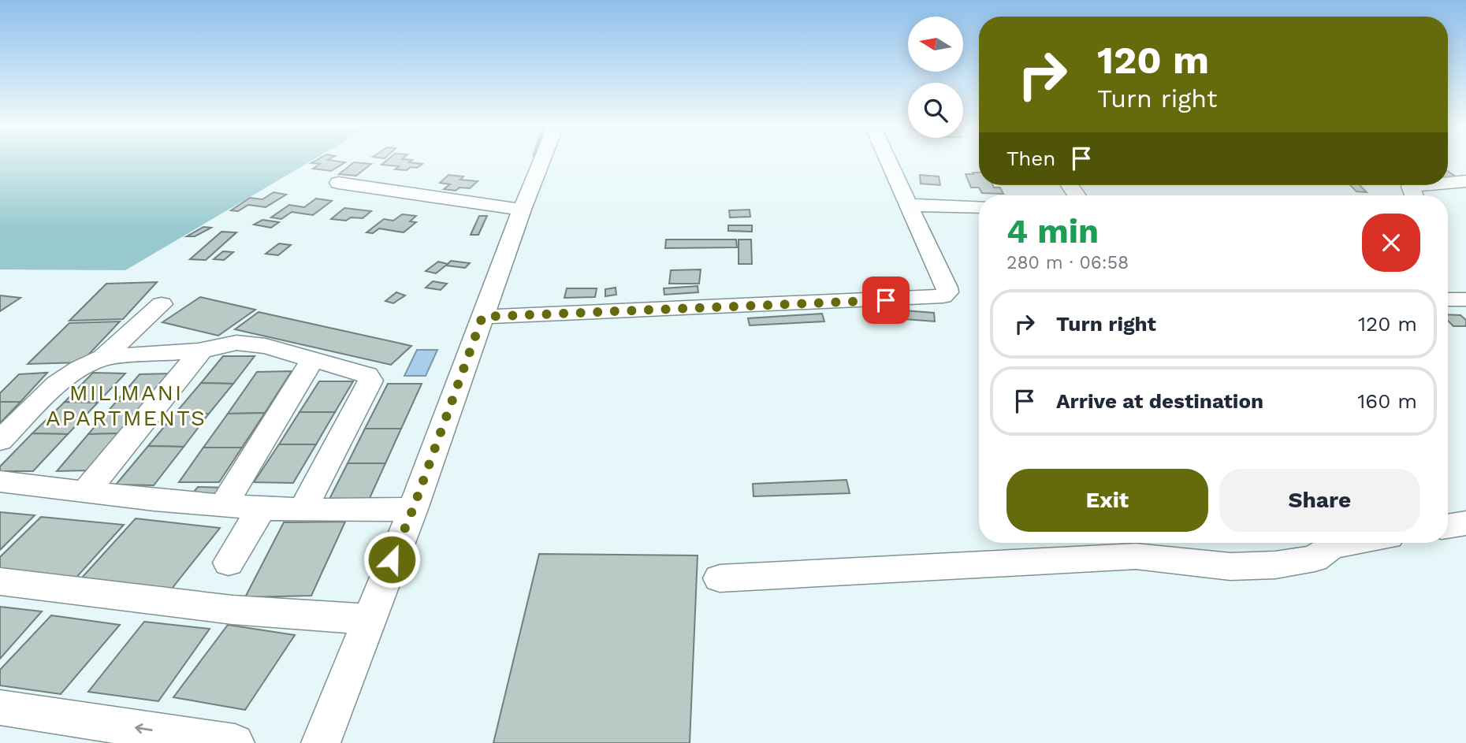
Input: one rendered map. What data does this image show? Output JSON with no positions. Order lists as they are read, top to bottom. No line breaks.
{"districts":["MILIMANI APARTMENTS"],"north":"left","page":{"turn":["120 m","Turn right"],"then":"Then","heading":["4 min","280 m · 06:58"],"list":[{"name":"Turn right","value":"120 m"},{"name":"Arrive at destination","value":"160 m"}],"buttons":["Exit","Share"]}}
